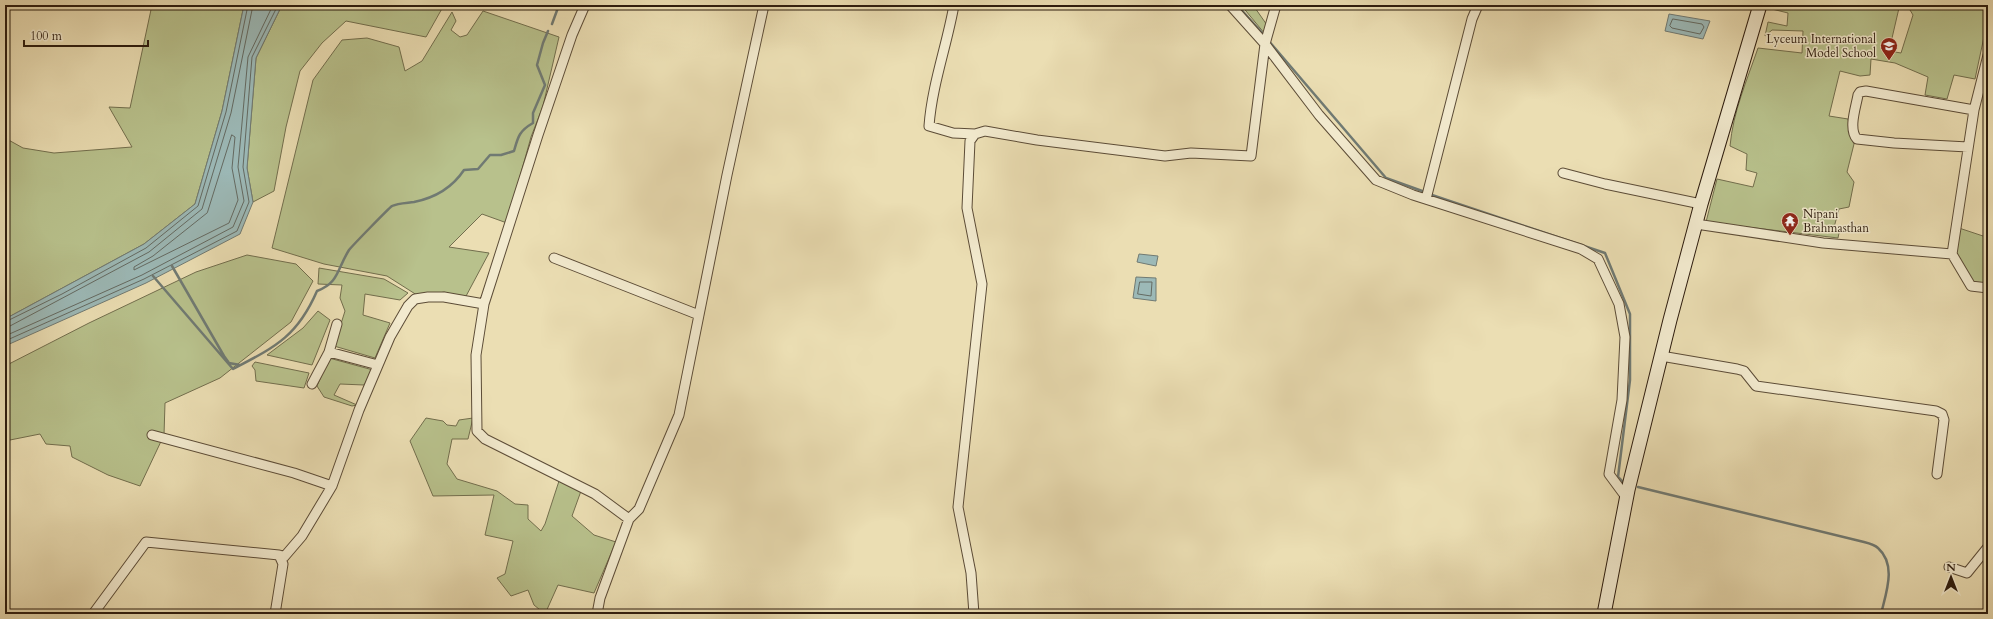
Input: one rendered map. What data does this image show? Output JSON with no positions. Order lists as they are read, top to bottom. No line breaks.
{"places":{"school or university":["Lyceum International Model School"],"temple":["Nipani Brahmasthan"]},"scale_bar":"100 m","north":"top"}
